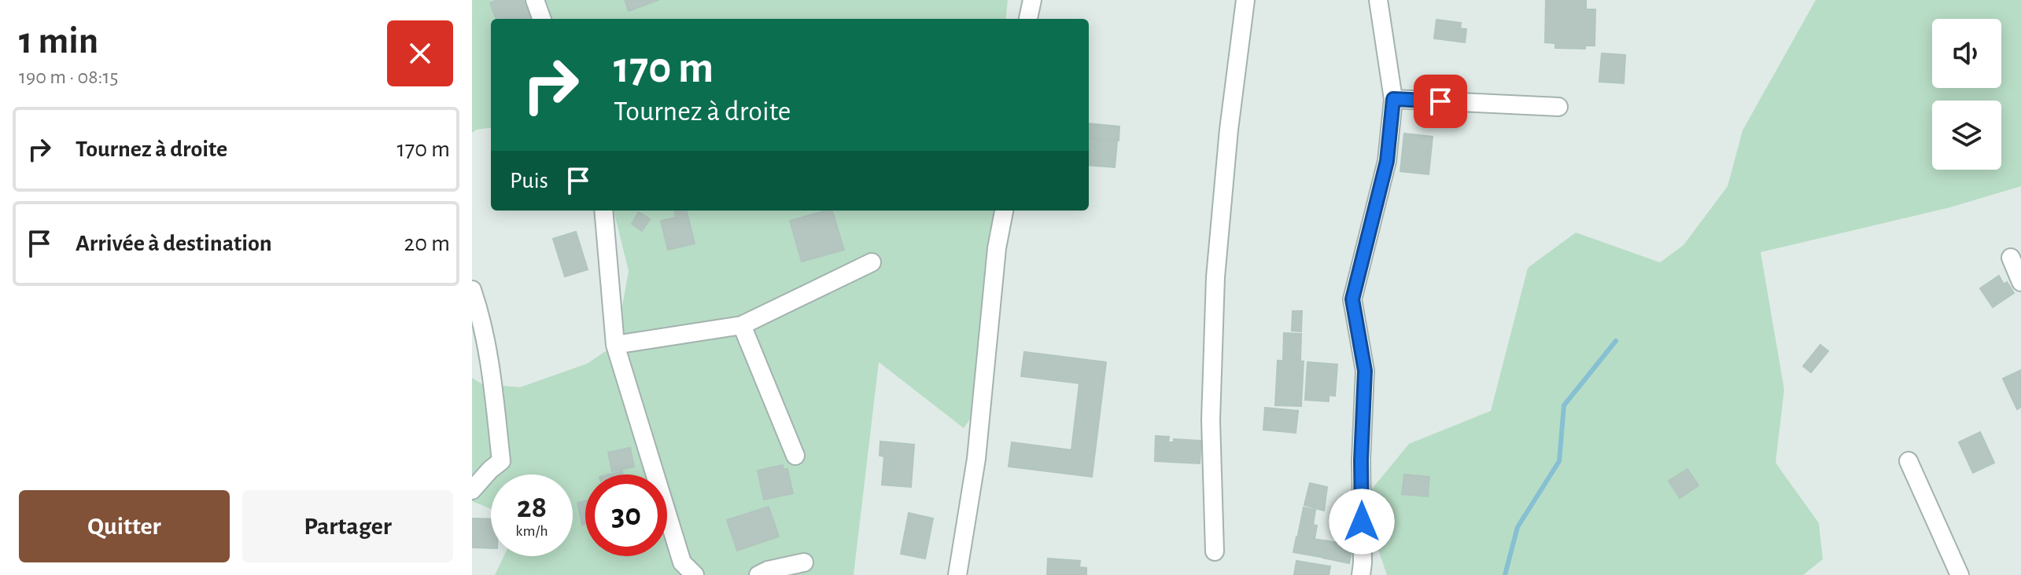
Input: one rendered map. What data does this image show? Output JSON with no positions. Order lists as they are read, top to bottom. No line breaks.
{"page":{"heading":["1 min","190 m · 08:15"],"turn":["170 m","Tournez à droite"],"list":[{"name":"Tournez à droite","value":"170 m"},{"name":"Arrivée à destination","value":"20 m"}],"then":"Puis","speed":"28 km/h","limit":"30","buttons":["Quitter","Partager"]}}
